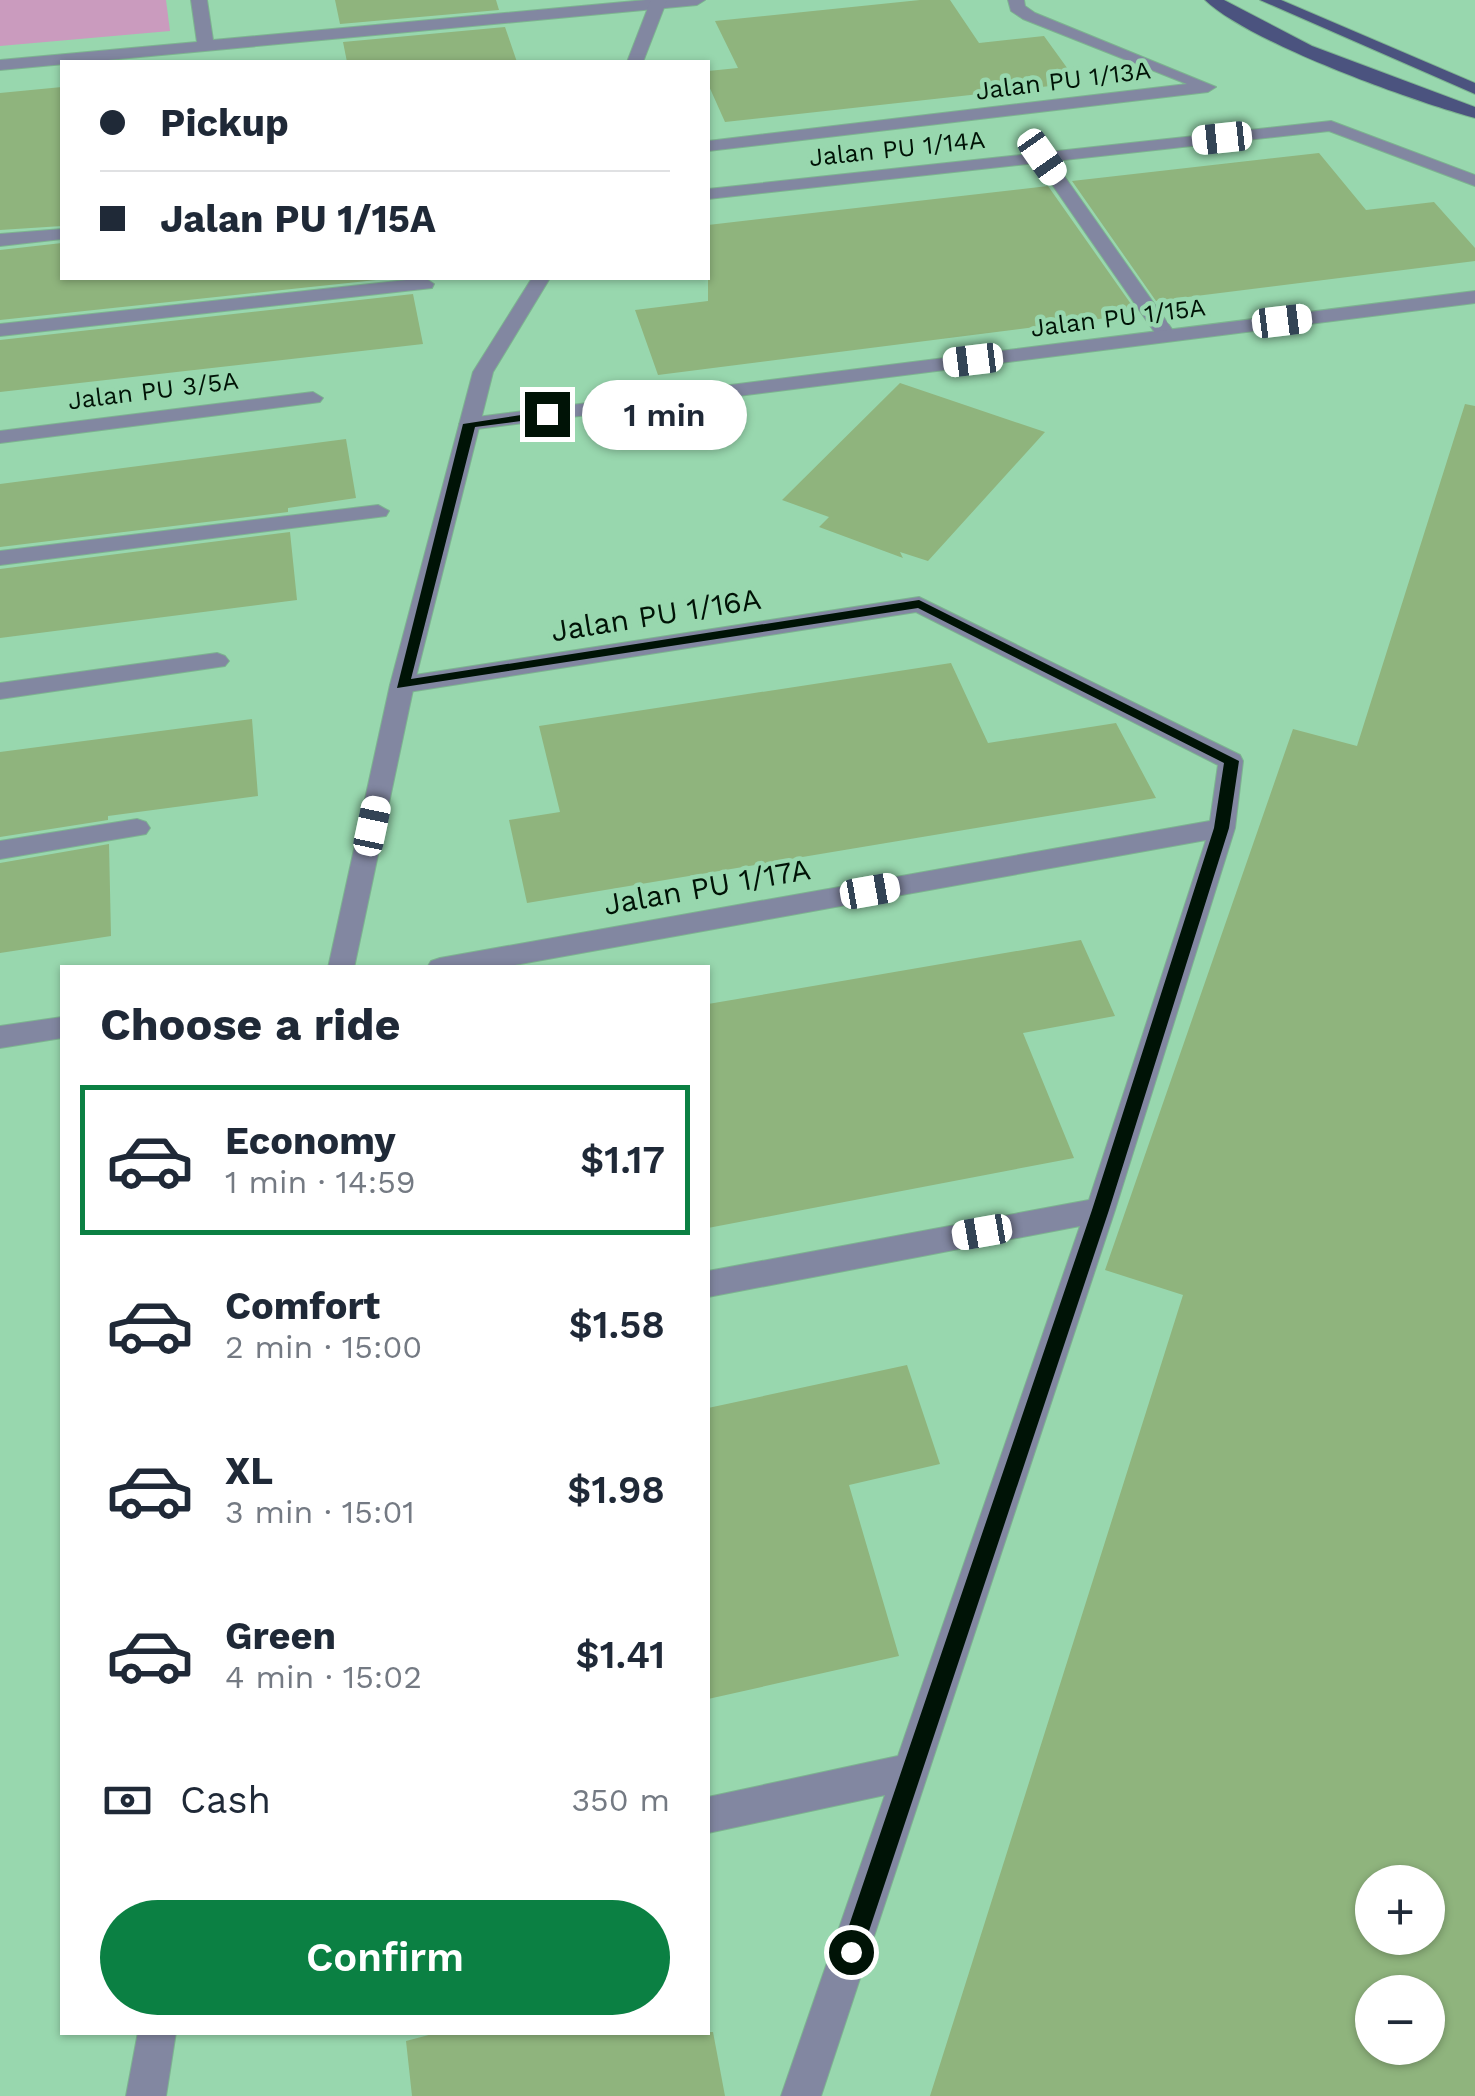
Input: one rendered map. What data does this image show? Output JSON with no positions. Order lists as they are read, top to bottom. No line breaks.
{"streets":{"street":["Jalan PU 1/13A","Jalan PU 1/14A","Jalan PU 1/15A","Jalan PU 3/5A","Jalan PU 1/16A","Jalan PU 1/17A"]},"crossings":[["Jalan PU 1/16A","Jalan PU 1/17A"]],"page":{"banner":["Pickup","Jalan PU 1/15A"],"bubble":"1 min","heading":"Choose a ride","list":[{"name":"Economy","note":"1 min · 14:59","value":"$1.17"},{"name":"Comfort","note":"2 min · 15:00","value":"$1.58"},{"name":"XL","note":"3 min · 15:01","value":"$1.98"},{"name":"Green","note":"4 min · 15:02","value":"$1.41"}],"pay":["Cash","350 m"],"map_buttons":["+","−"],"buttons":"Confirm"}}
